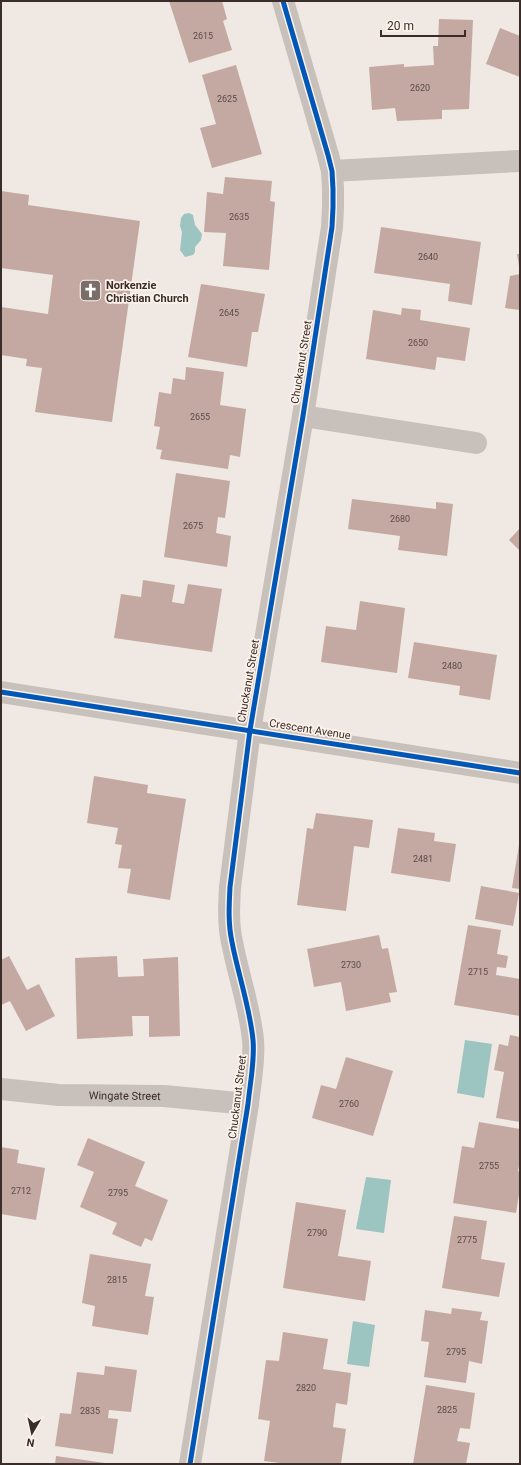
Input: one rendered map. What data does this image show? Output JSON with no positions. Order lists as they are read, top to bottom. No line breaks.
{"streets":{"street":["Chuckanut Street","Crescent Avenue","Wingate Street"]},"crossings":[["Chuckanut Street","Crescent Avenue"],["Chuckanut Street","Wingate Street"]],"places":{"church":["Norkenzie Christian Church"]},"house_numbers":["2615","2620","2625","2635","2640","2645","2650","2655","2680","2675","2480","2481","2730","2715","2760","2755","2712","2795","2790","2775","2815","2795","2820","2825","2835"],"scale_bar":"20 m","north":"bottom"}
